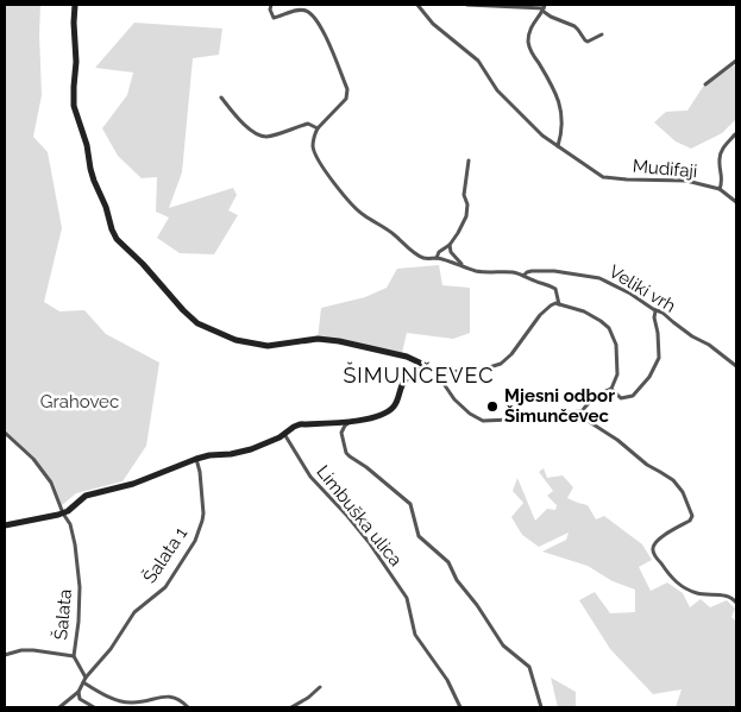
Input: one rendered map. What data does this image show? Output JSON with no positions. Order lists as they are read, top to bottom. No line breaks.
{"streets":{"street":["Mudifaji","Veliki vrh","Limbuška ulica","Šalata 1","Šalata"]},"crossings":[["Šalata 1","Šalata"]],"districts":["ŠIMUNČEVEC"],"parks":["Grahovec"],"places":["Mjesni odbor Šimunčevec"]}
